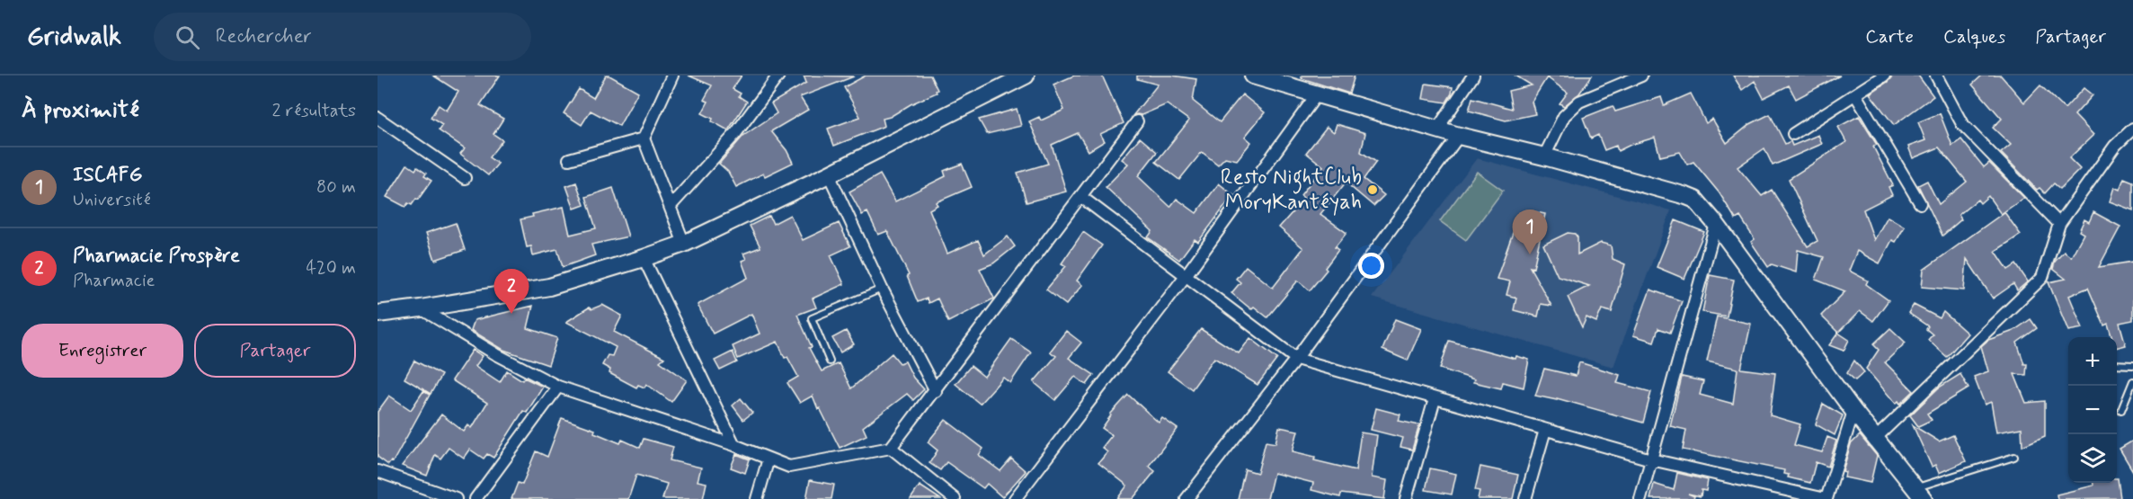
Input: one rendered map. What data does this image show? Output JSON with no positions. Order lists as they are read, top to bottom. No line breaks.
{"places":["Resto NightClub MoryKantéyah"],"page":{"header":"Gridwalk","search":"Rechercher","nav":["Carte","Calques","Partager"],"heading":["À proximité","2 résultats"],"list":[{"mark":"1","name":"ISCAFG","note":"Université","value":"80 m"},{"mark":"2","name":"Pharmacie Prospère","note":"Pharmacie","value":"420 m"}],"pins":["1","2"],"buttons":["Enregistrer","Partager"],"map_buttons":["+","−"]}}
